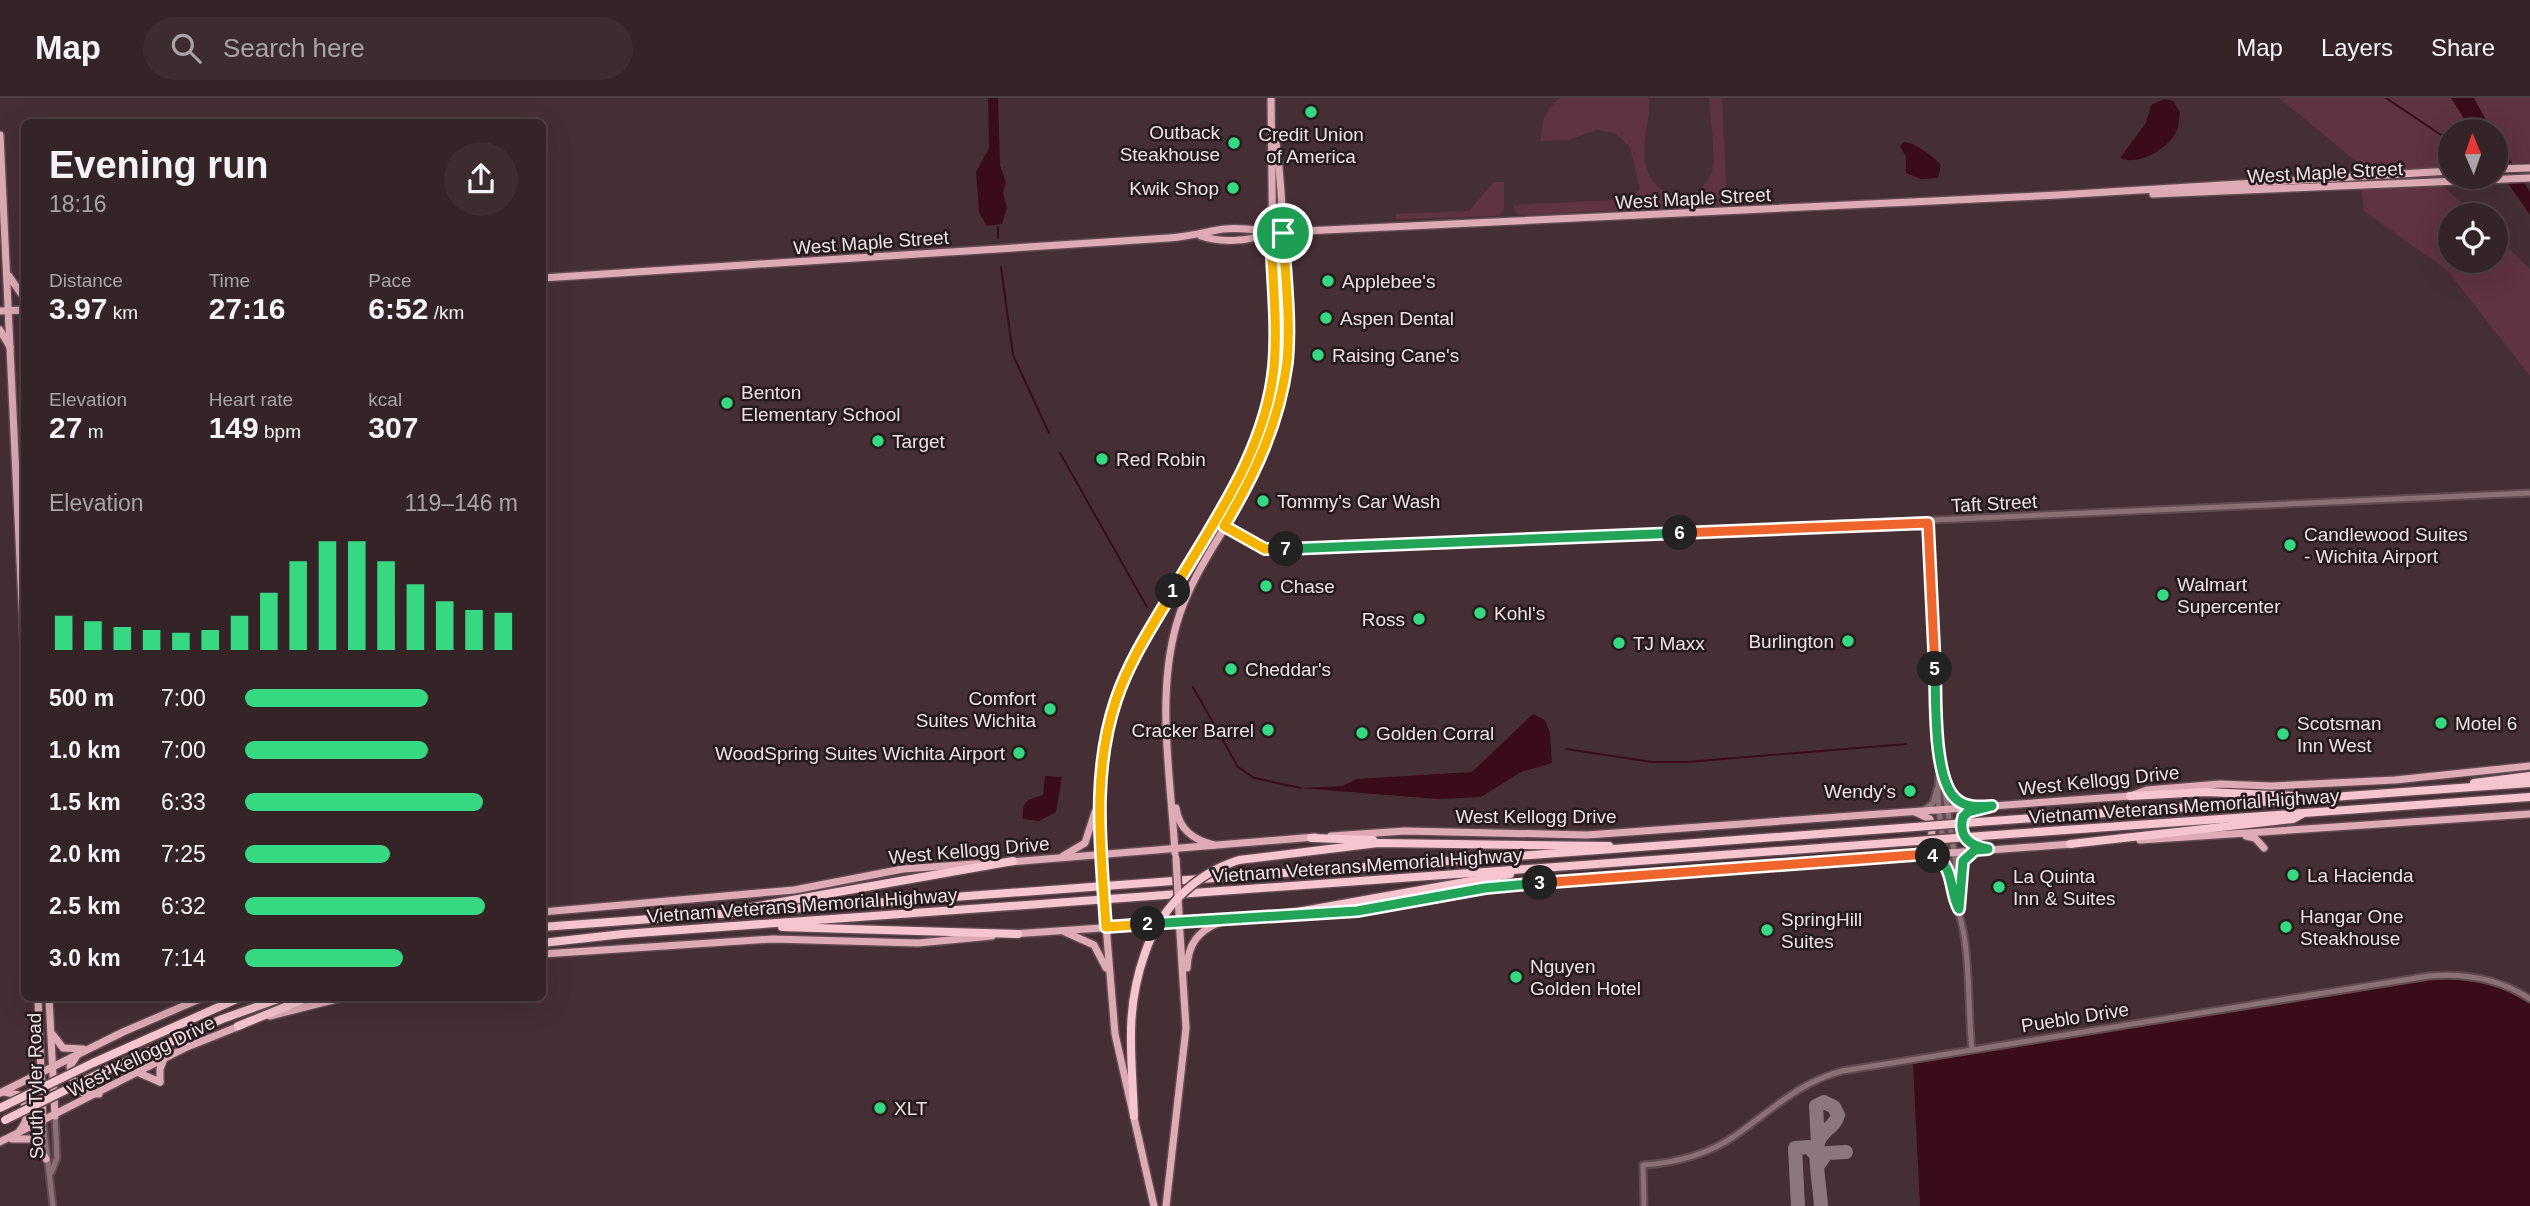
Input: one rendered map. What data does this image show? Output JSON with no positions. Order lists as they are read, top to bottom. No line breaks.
{"streets":{"highway":["Vietnam Veterans Memorial Highway"],"main road":["West Maple Street","West Kellogg Drive","South Tyler Road"],"street":["Taft Street","Pueblo Drive"]},"crossings":[["West Kellogg Drive","South Tyler Road"]],"places":["Credit Union of America","Outback Steakhouse","Kwik Shop","Applebee's","Aspen Dental","Raising Cane's","Benton Elementary School","Target","Red Robin","Tommy's Car Wash","Candlewood Suites - Wichita Airport","Chase","Walmart Supercenter","Kohl's","Ross","Burlington","TJ Maxx","Cheddar's","Comfort Suites Wichita","Motel 6","Cracker Barrel","Golden Corral","Scotsman Inn West","WoodSpring Suites Wichita Airport","Wendy's","La Hacienda","La Quinta Inn & Suites","Hangar One Steakhouse","SpringHill Suites","Nguyen Golden Hotel","XLT"],"north":"top","page":{"header":"Map","search":"Search here","nav":["Map","Layers","Share"],"heading":["Evening run","18:16"],"stats":[["Distance","3.97 km"],["Time","27:16"],["Pace","6:52 /km"],["Elevation","27 m"],["Heart rate","149 bpm"],["kcal","307"]],"chart":["Elevation","119–146 m"],"pins":["6","7","1","5","4","3","2"],"list":[{"name":"500 m","note":"7:00"},{"name":"1.0 km","note":"7:00"},{"name":"1.5 km","note":"6:33"},{"name":"2.0 km","note":"7:25"},{"name":"2.5 km","note":"6:32"},{"name":"3.0 km","note":"7:14"}]}}
